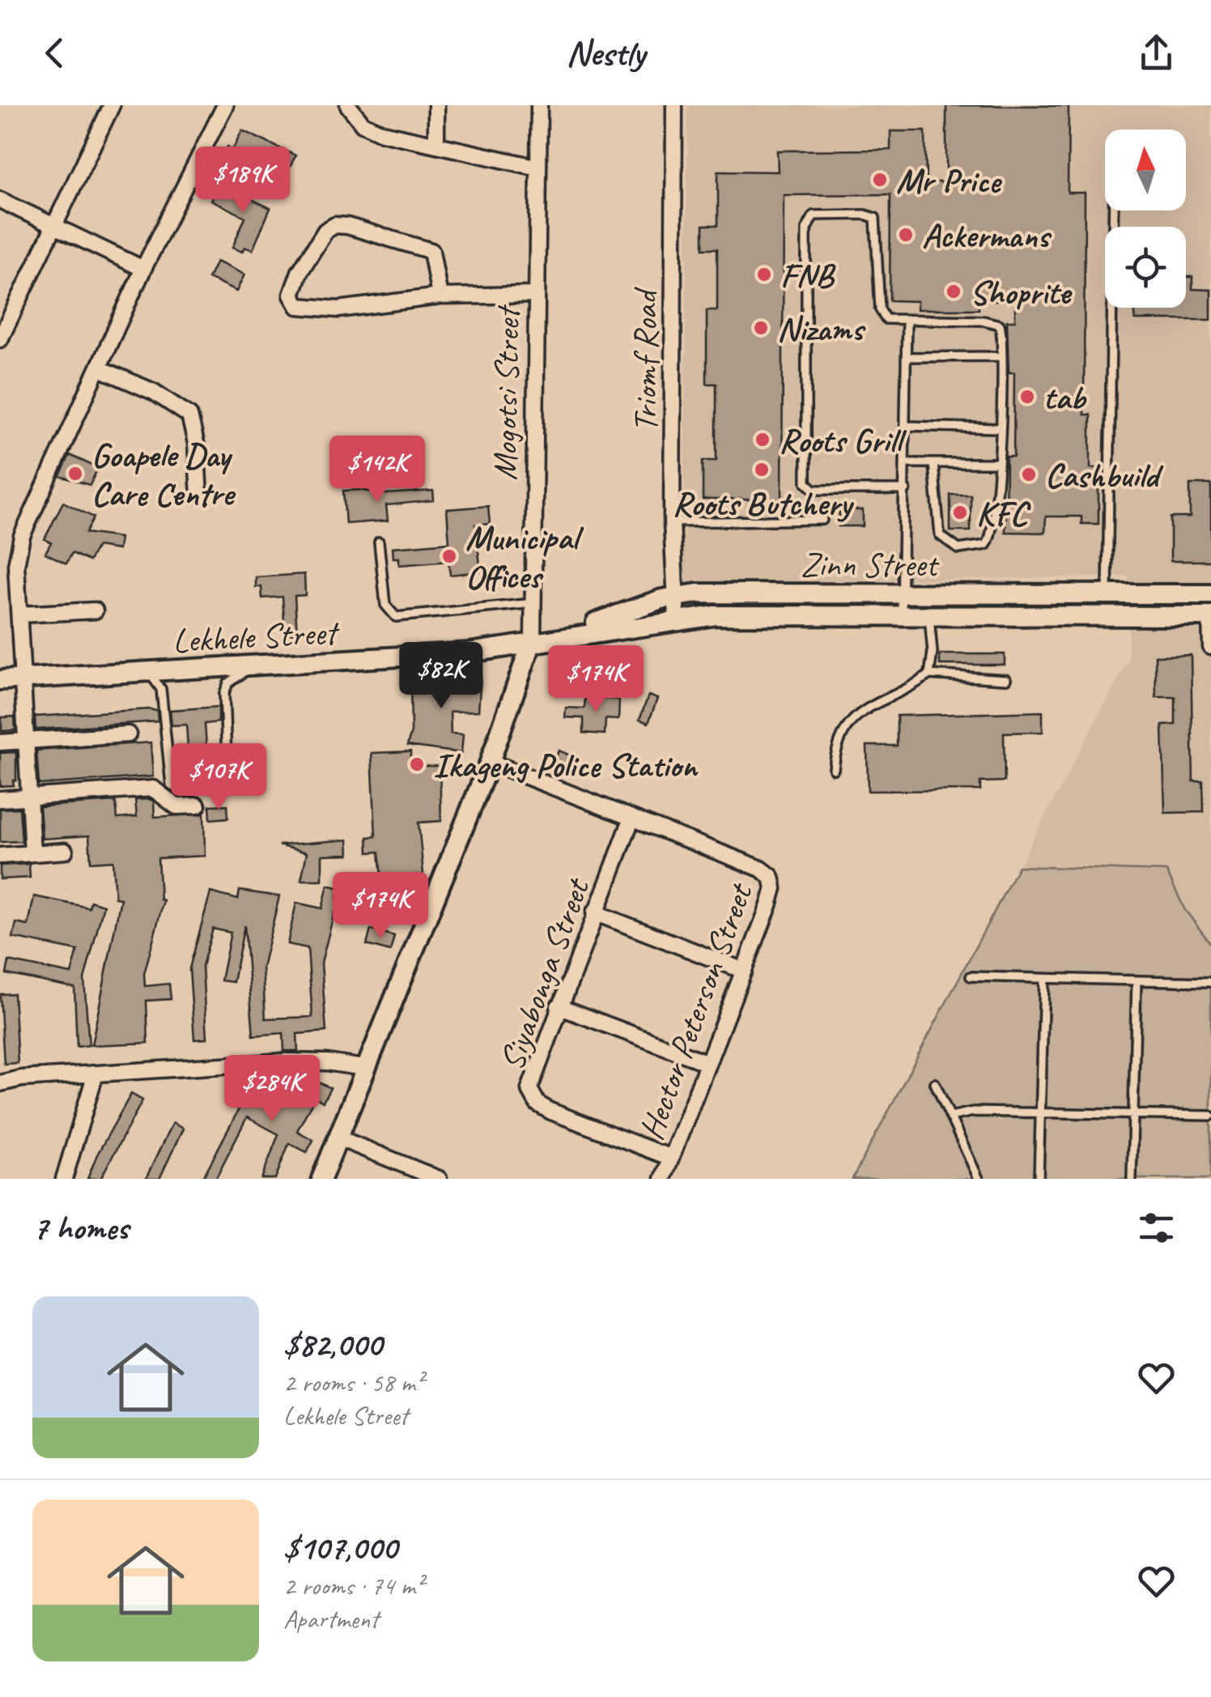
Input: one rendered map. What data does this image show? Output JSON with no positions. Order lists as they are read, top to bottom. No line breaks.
{"streets":{"street":["Triomf Road","Mogotsi Street","Zinn Street","Lekhele Street","Siyabonga Street","Hector Peterson Street"]},"crossings":[["Triomf Road","Zinn Street"],["Mogotsi Street","Zinn Street"],["Mogotsi Street","Lekhele Street"],["Mogotsi Street","Hector Peterson Street"],["Zinn Street","Lekhele Street"],["Siyabonga Street","Hector Peterson Street"]],"places":["Mr Price","Ackermans","FNB","Shoprite","Nizams","tab","Roots Grill","Roots Butchery","Goapele Day Care Centre","Cashbuild","KFC","Municipal Offices","Ikageng Police Station"],"north":"top","page":{"header":"Nestly","price":["$189K","$142K","$82K","$174K","$107K","$174K","$284K"],"heading":"7 homes","list":[{"name":"$82,000","note":"2 rooms · 58 m² · Lekhele Street"},{"name":"$107,000","note":"2 rooms · 74 m² · Apartment"}]}}
